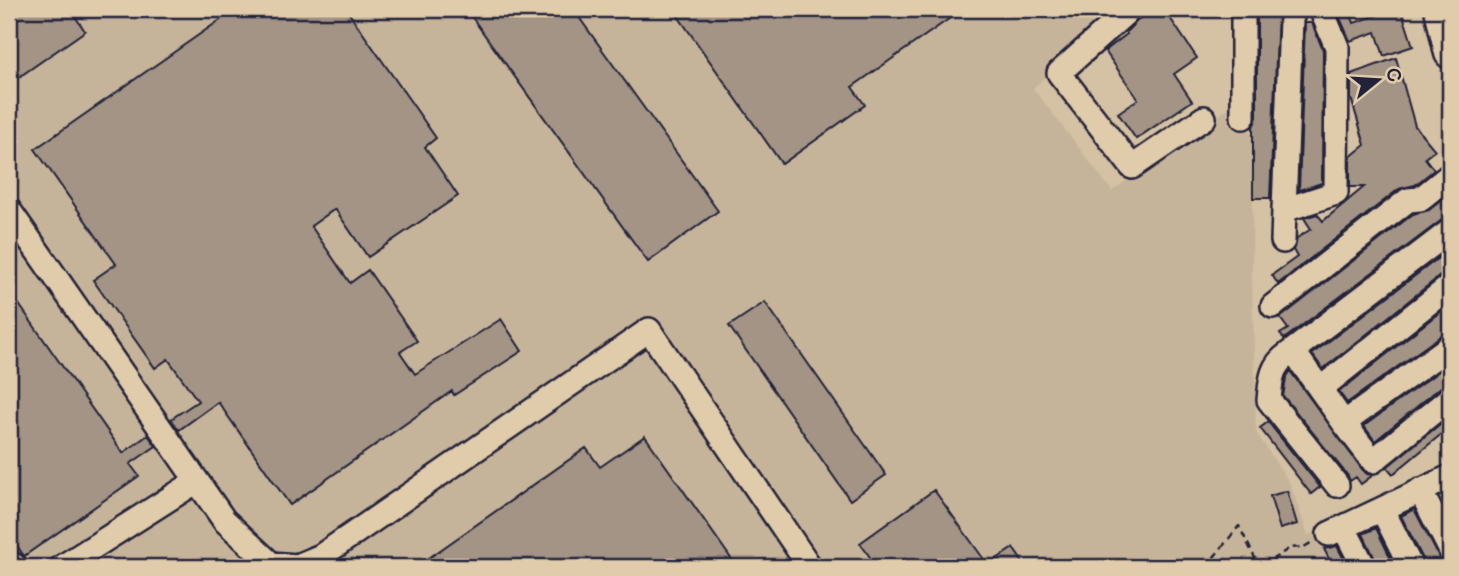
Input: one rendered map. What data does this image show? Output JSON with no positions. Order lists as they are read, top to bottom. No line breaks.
{"north":"right"}
